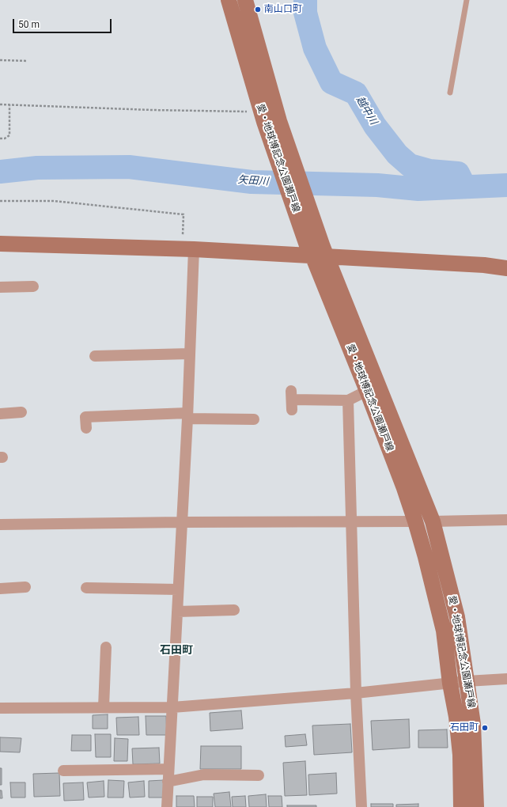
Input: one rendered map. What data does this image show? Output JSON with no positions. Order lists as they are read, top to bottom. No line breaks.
{"streets":{"main road":["愛・地球博記念公園瀬戸線"]},"districts":["石田町"],"water":["越中川","矢田川"],"places":["南山口町","石田町"],"scale_bar":"50 m"}
